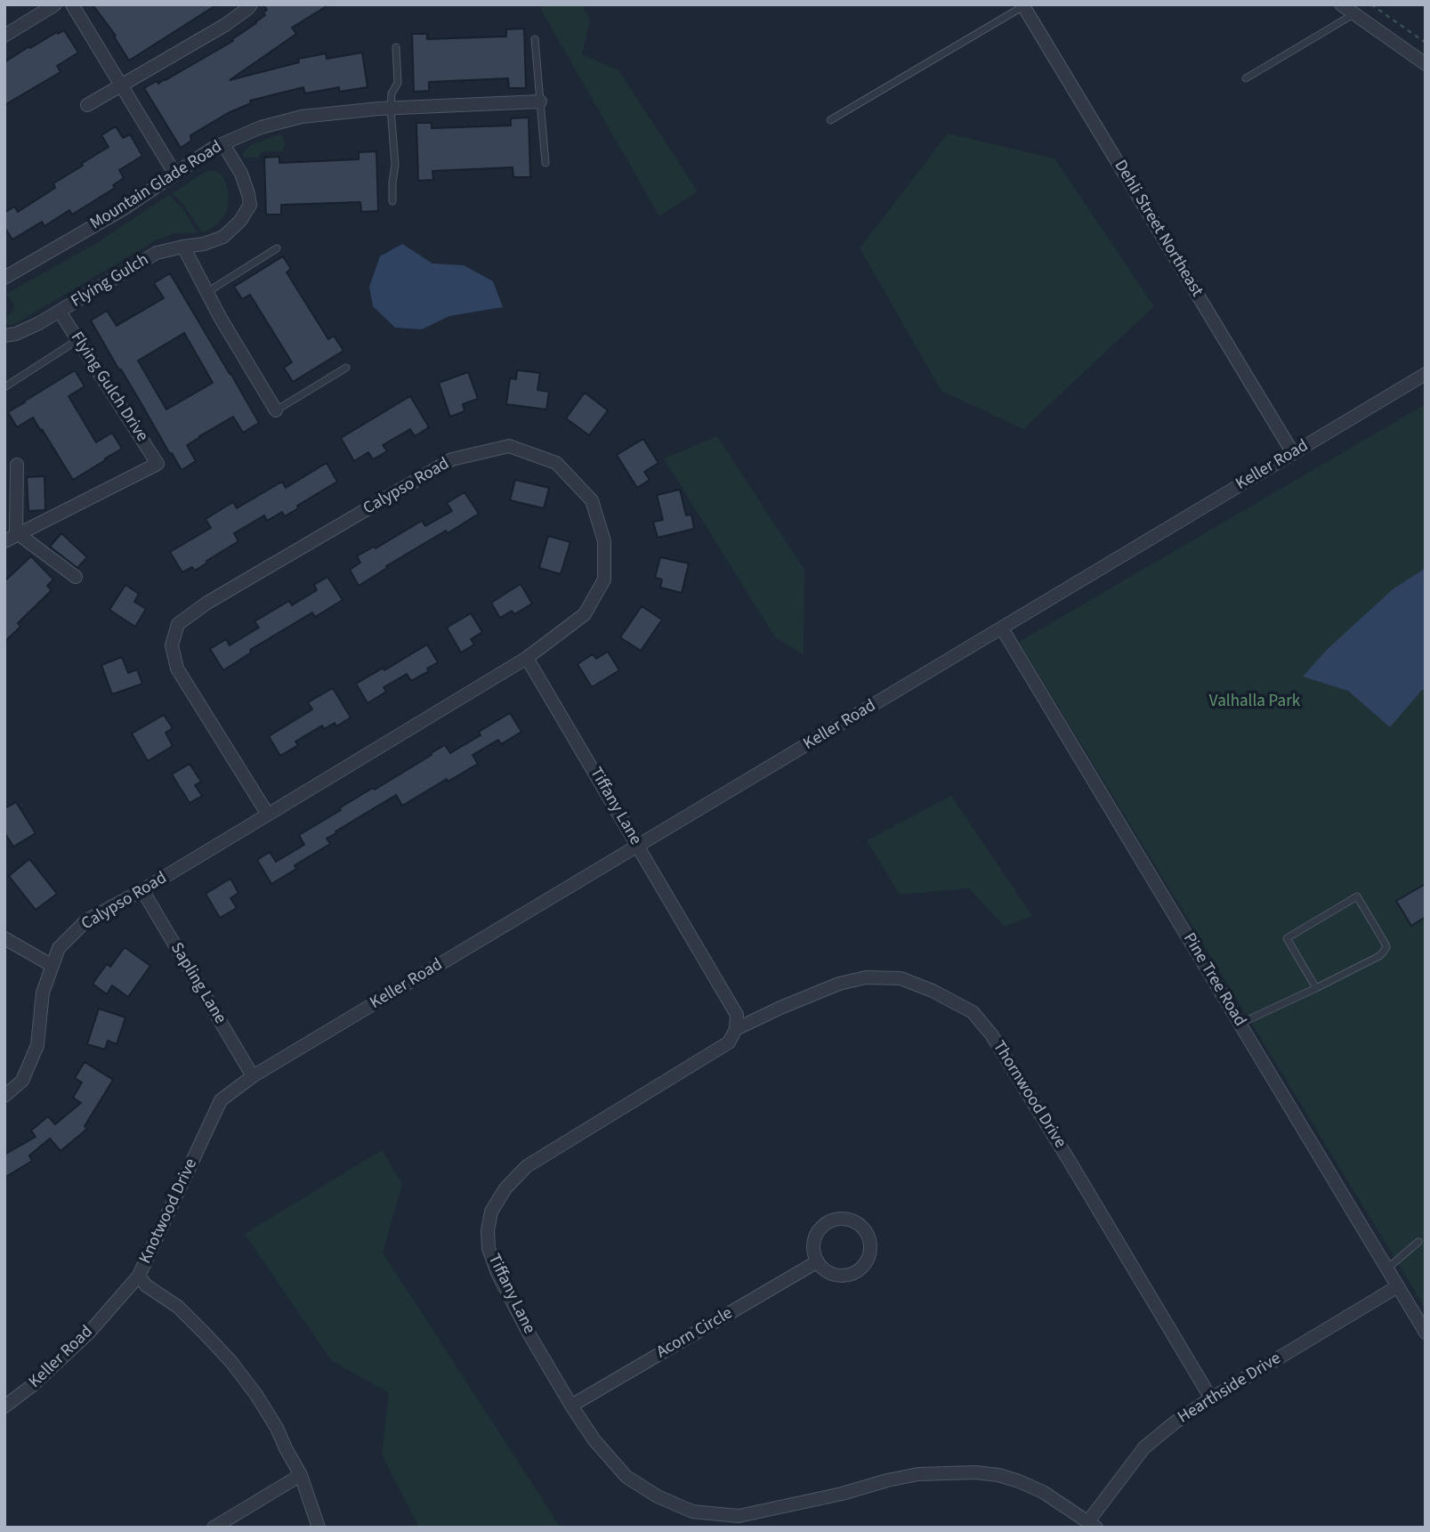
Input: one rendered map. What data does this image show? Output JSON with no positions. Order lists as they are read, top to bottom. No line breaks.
{"streets":{"street":["Mountain Glade Road","Dehli Street Northeast","Flying Gulch","Flying Gulch Drive","Keller Road","Calypso Road","Tiffany Lane","Pine Tree Road","Sapling Lane","Thornwood Drive","Knotwood Drive","Acorn Circle","Hearthside Drive"]},"crossings":[["Mountain Glade Road","Flying Gulch"],["Dehli Street Northeast","Keller Road"],["Flying Gulch","Flying Gulch Drive"],["Keller Road","Tiffany Lane"],["Keller Road","Pine Tree Road"],["Keller Road","Sapling Lane"],["Keller Road","Knotwood Drive"],["Calypso Road","Tiffany Lane"],["Calypso Road","Sapling Lane"],["Tiffany Lane","Thornwood Drive"],["Tiffany Lane","Acorn Circle"],["Tiffany Lane","Hearthside Drive"],["Pine Tree Road","Hearthside Drive"],["Sapling Lane","Knotwood Drive"],["Thornwood Drive","Hearthside Drive"]],"parks":["Valhalla Park"]}
